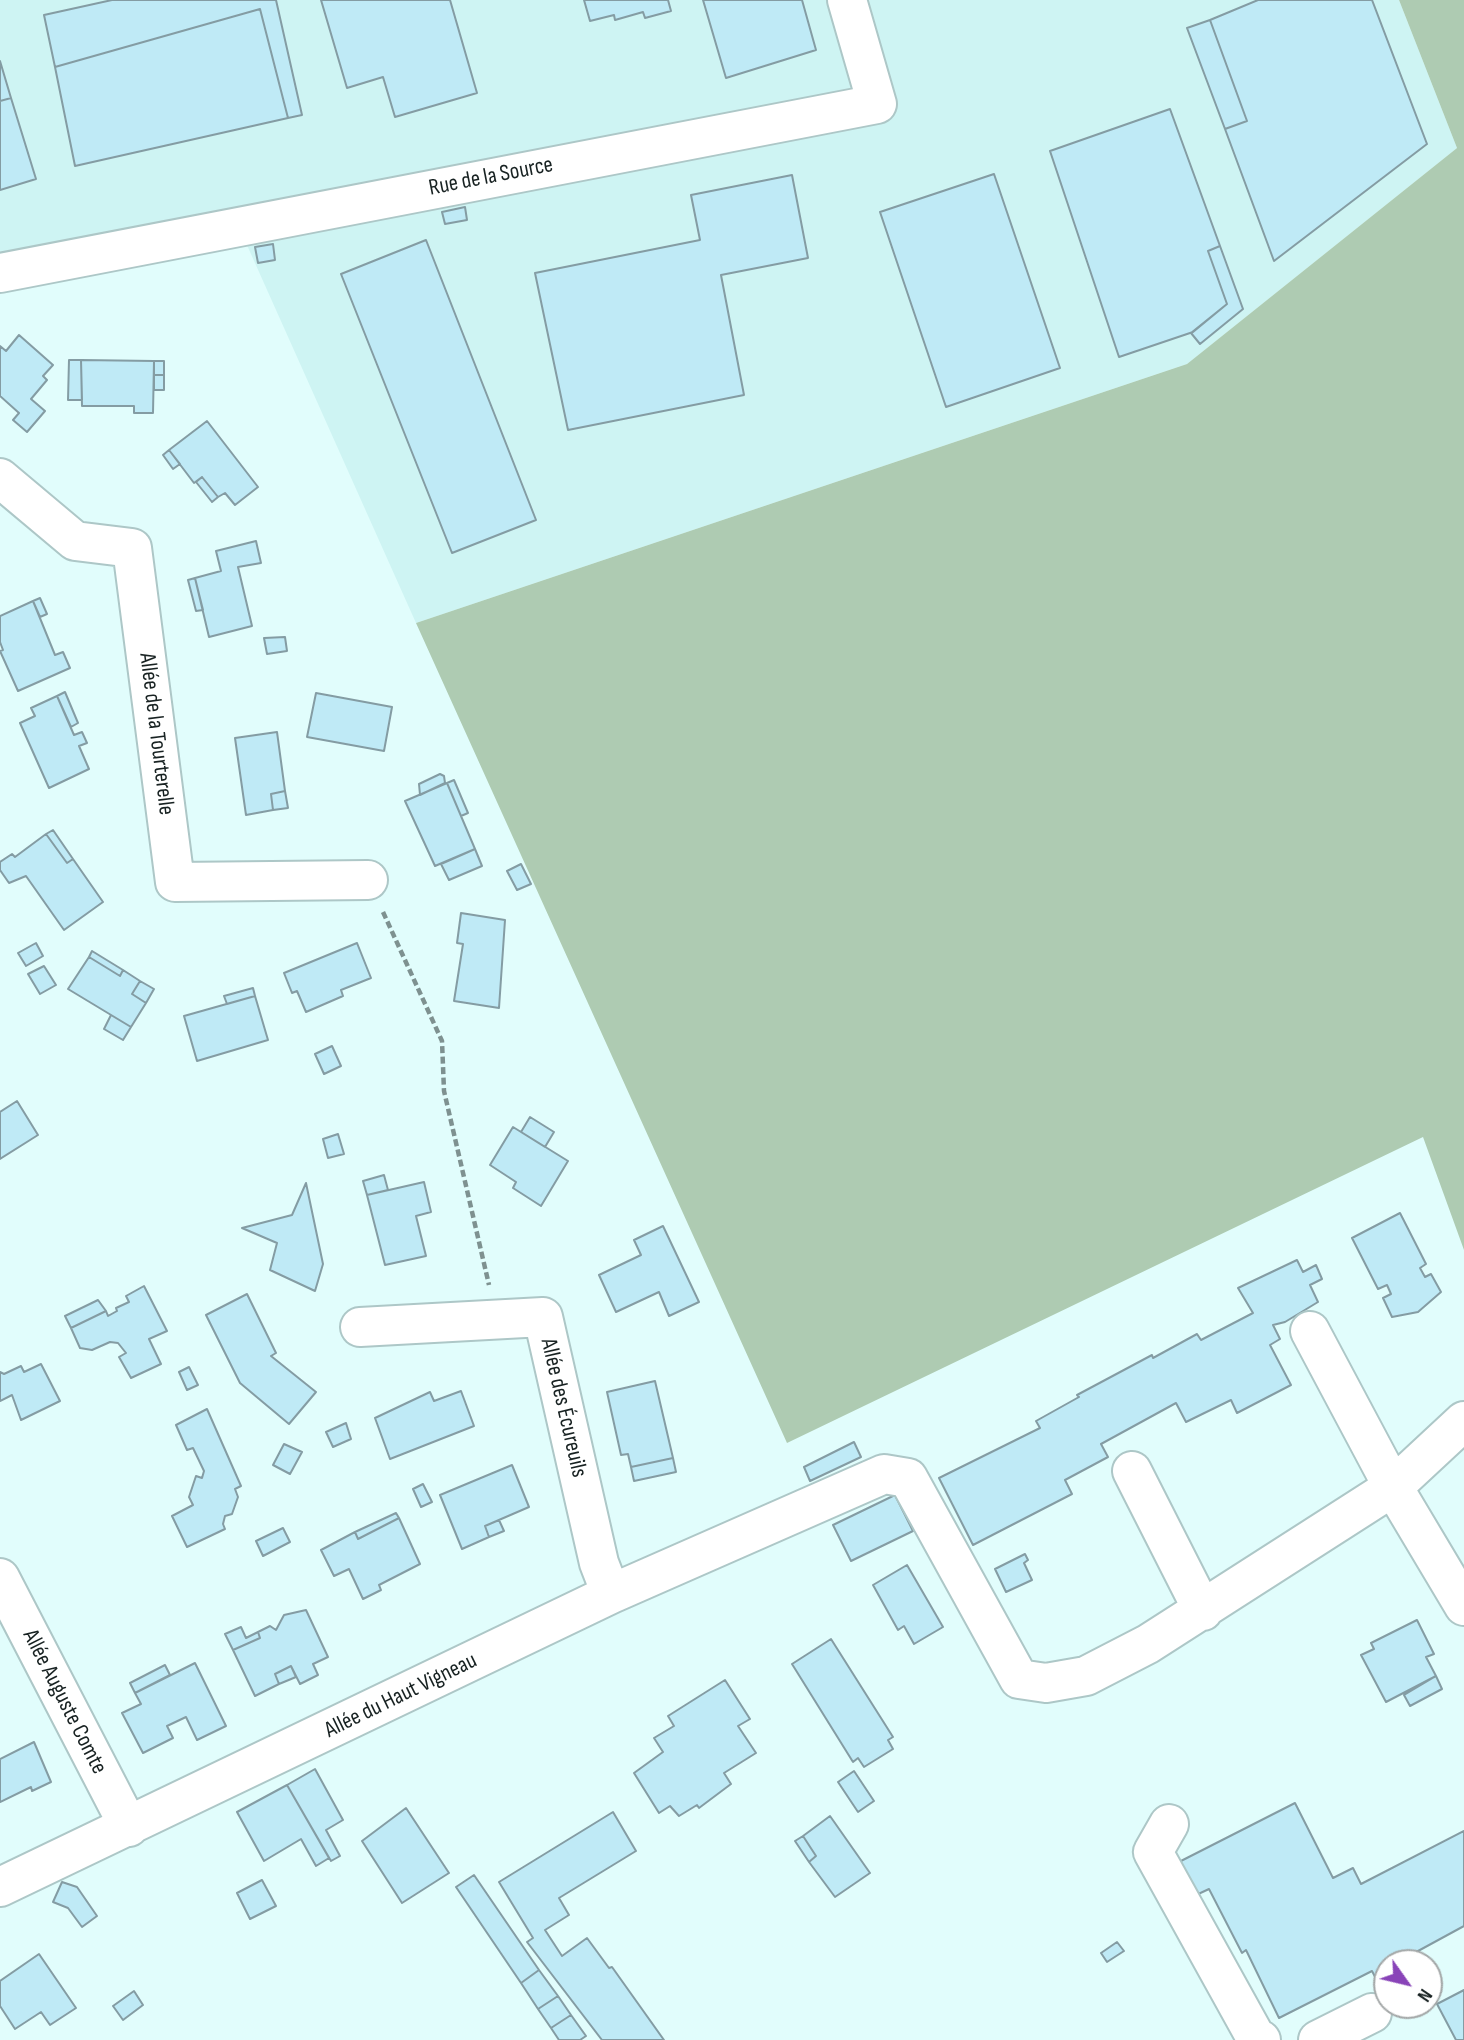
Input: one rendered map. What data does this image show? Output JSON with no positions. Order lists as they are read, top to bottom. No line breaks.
{"streets":{"street":["Rue de la Source","Allée de la Tourterelle","Allée des Écureuils","Allée du Haut Vigneau","Allée Auguste Comte"]},"crossings":[["Allée des Écureuils","Allée du Haut Vigneau"],["Allée du Haut Vigneau","Allée Auguste Comte"]],"north":"bottom right"}
